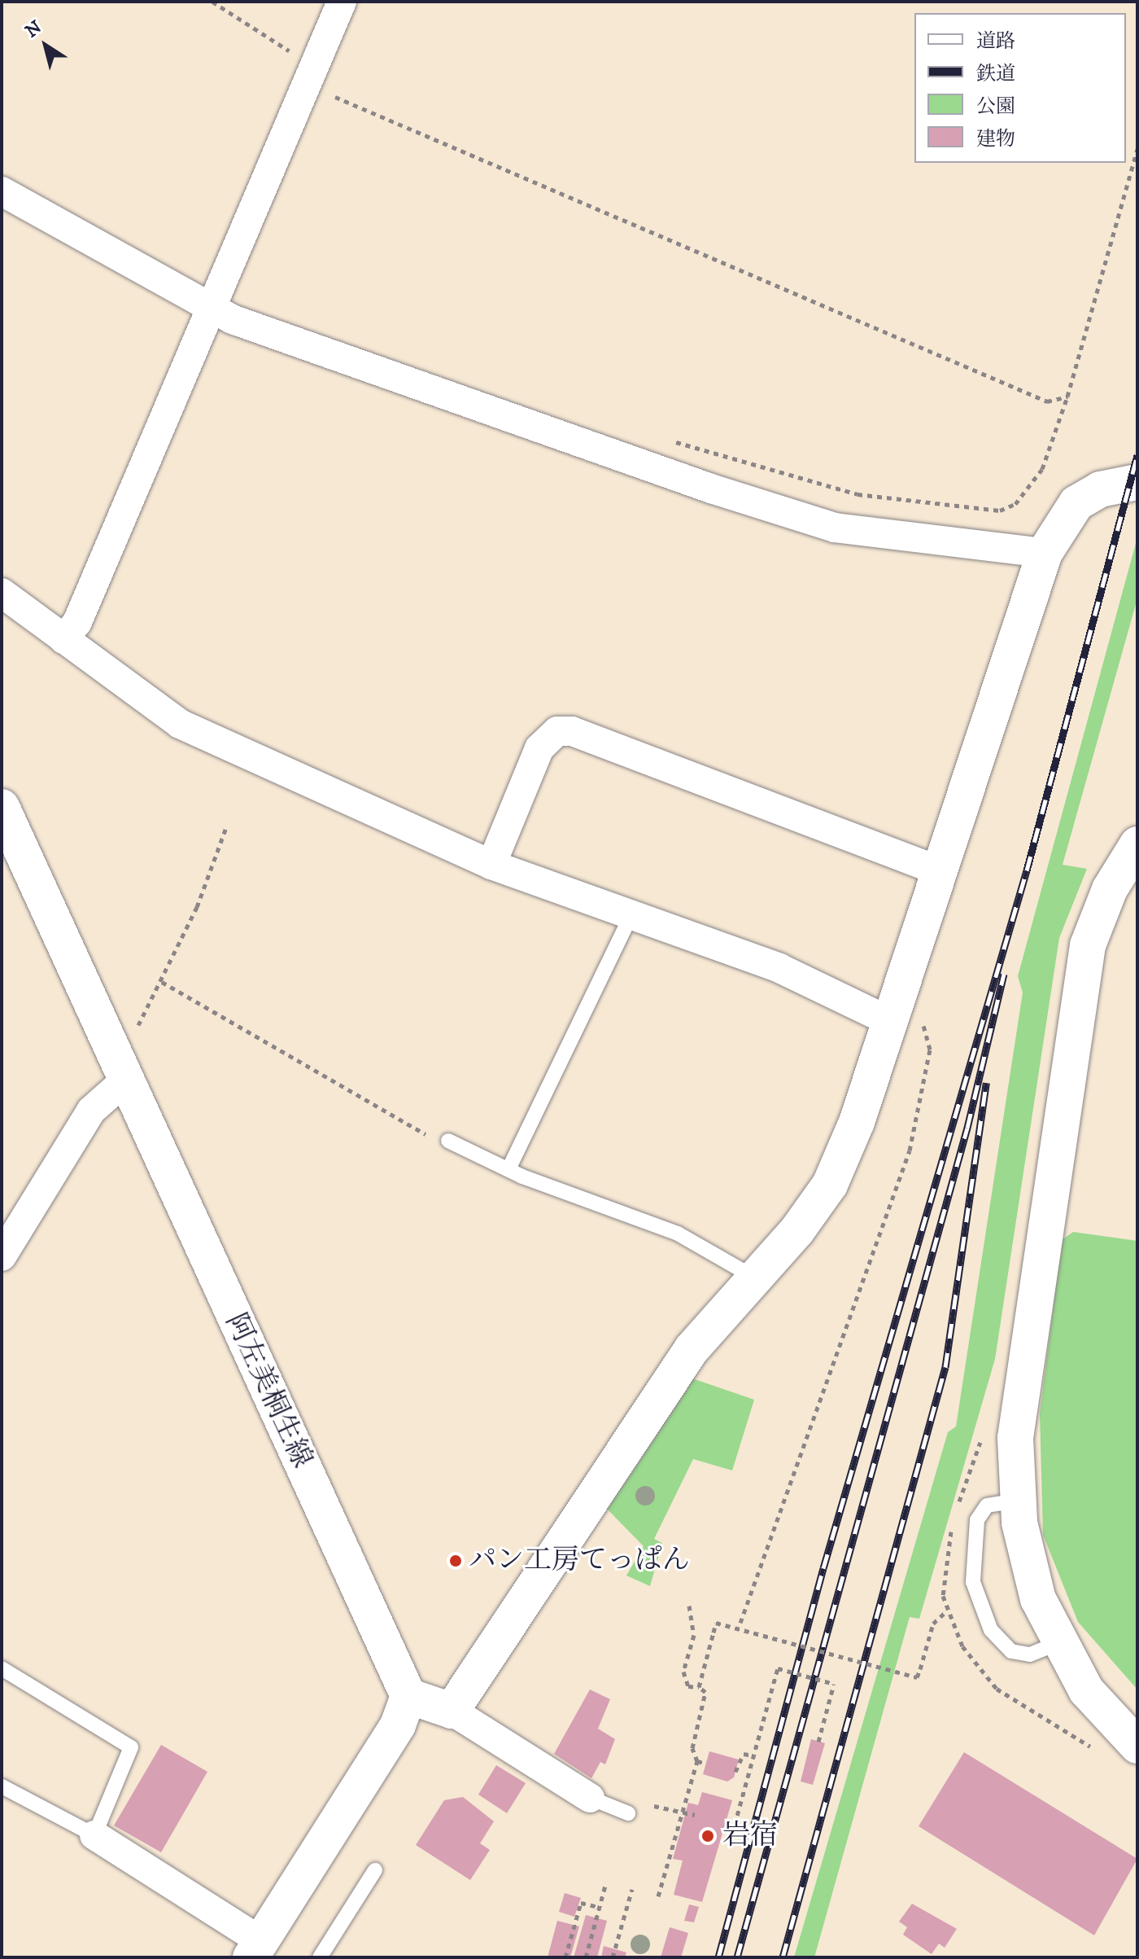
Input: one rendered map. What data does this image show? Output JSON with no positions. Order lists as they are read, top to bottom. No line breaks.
{"streets":{"street":["阿左美桐生線"]},"places":["パン工房てっぱん","岩宿"],"legend":["道路","鉄道","公園","建物"],"north":"top left"}
